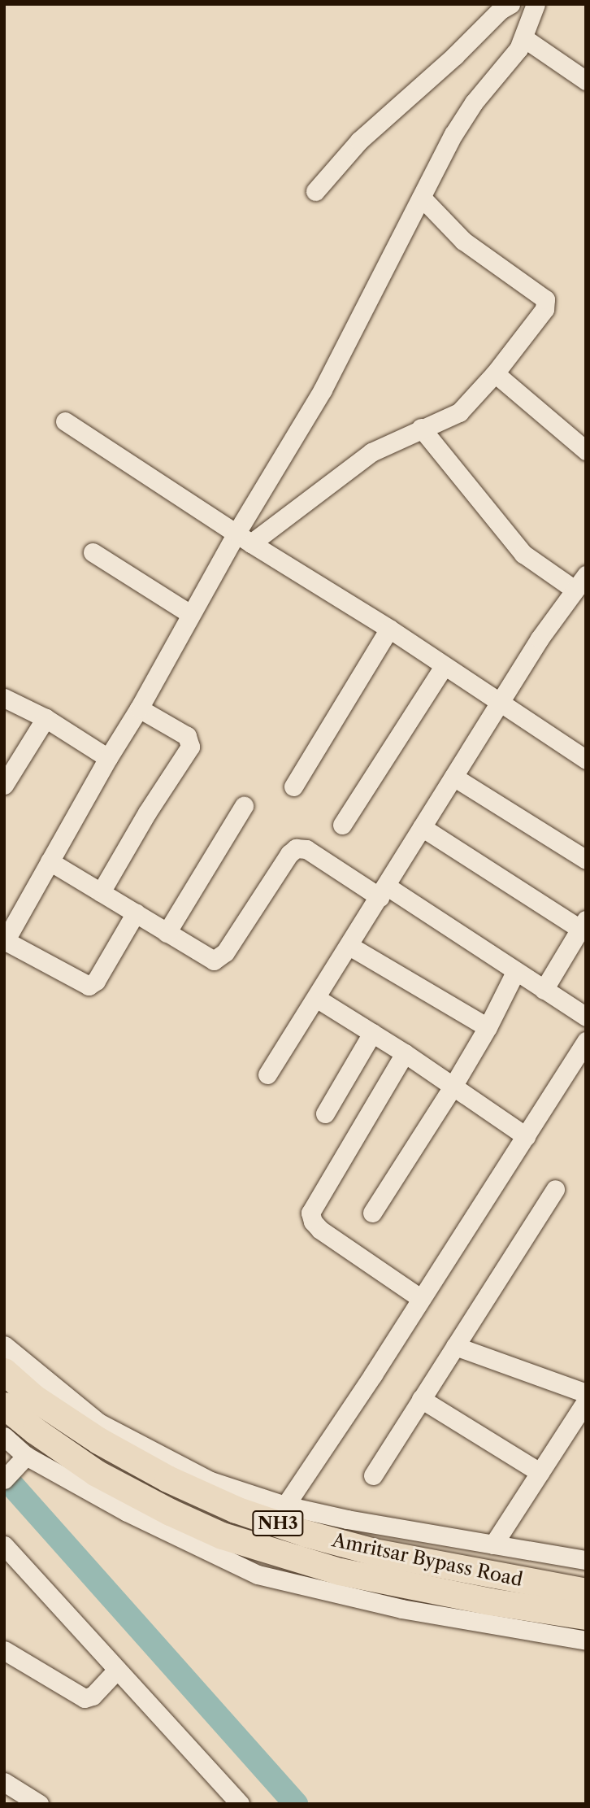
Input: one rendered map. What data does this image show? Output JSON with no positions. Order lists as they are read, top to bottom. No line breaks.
{"streets":{"highway":["NH3","Amritsar Bypass Road"]}}
